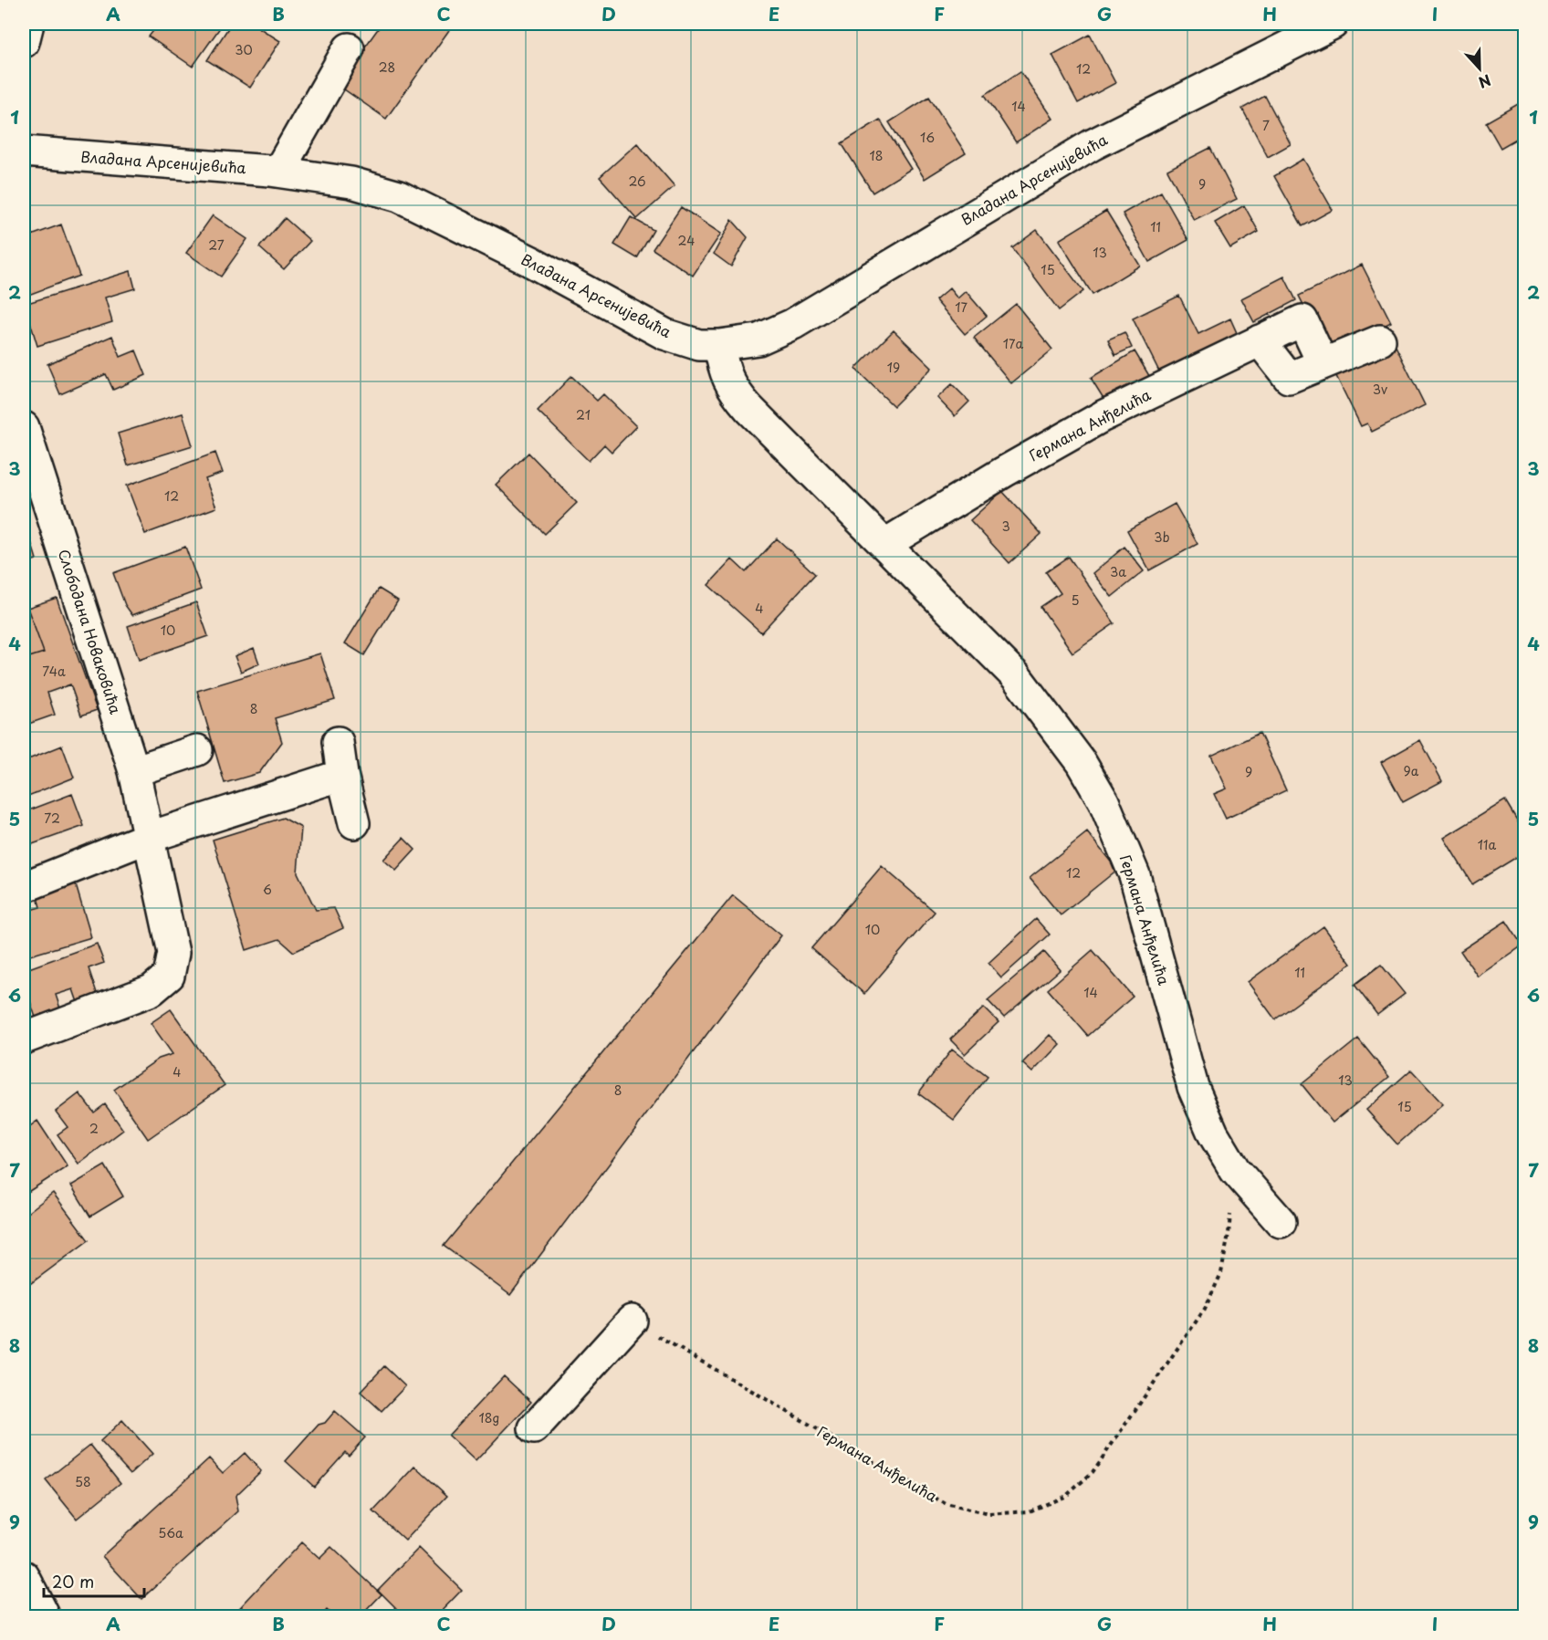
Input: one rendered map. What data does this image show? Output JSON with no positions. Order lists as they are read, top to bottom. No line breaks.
{"streets":{"street":["Владана Арсенијевића","Германа Анђелића","Слободана Новаковића"]},"crossings":[["Владана Арсенијевића","Германа Анђелића"]],"house_numbers":["30","28","12","14","7","16","18","26","9","11","24","27","13","15","17","17a","19","3v","21","12","3","3b","3a","5","4","10","74a","8","9a","9","72","11a","12","6","10","11","14","4","13","8","15","2","18g","58","56a"],"scale_bar":"20 m","north":"bottom","grid":{"columns":["A","B","C","D","E","F","G","H","I"],"rows":["1","2","3","4","5","6","7","8","9"]}}
